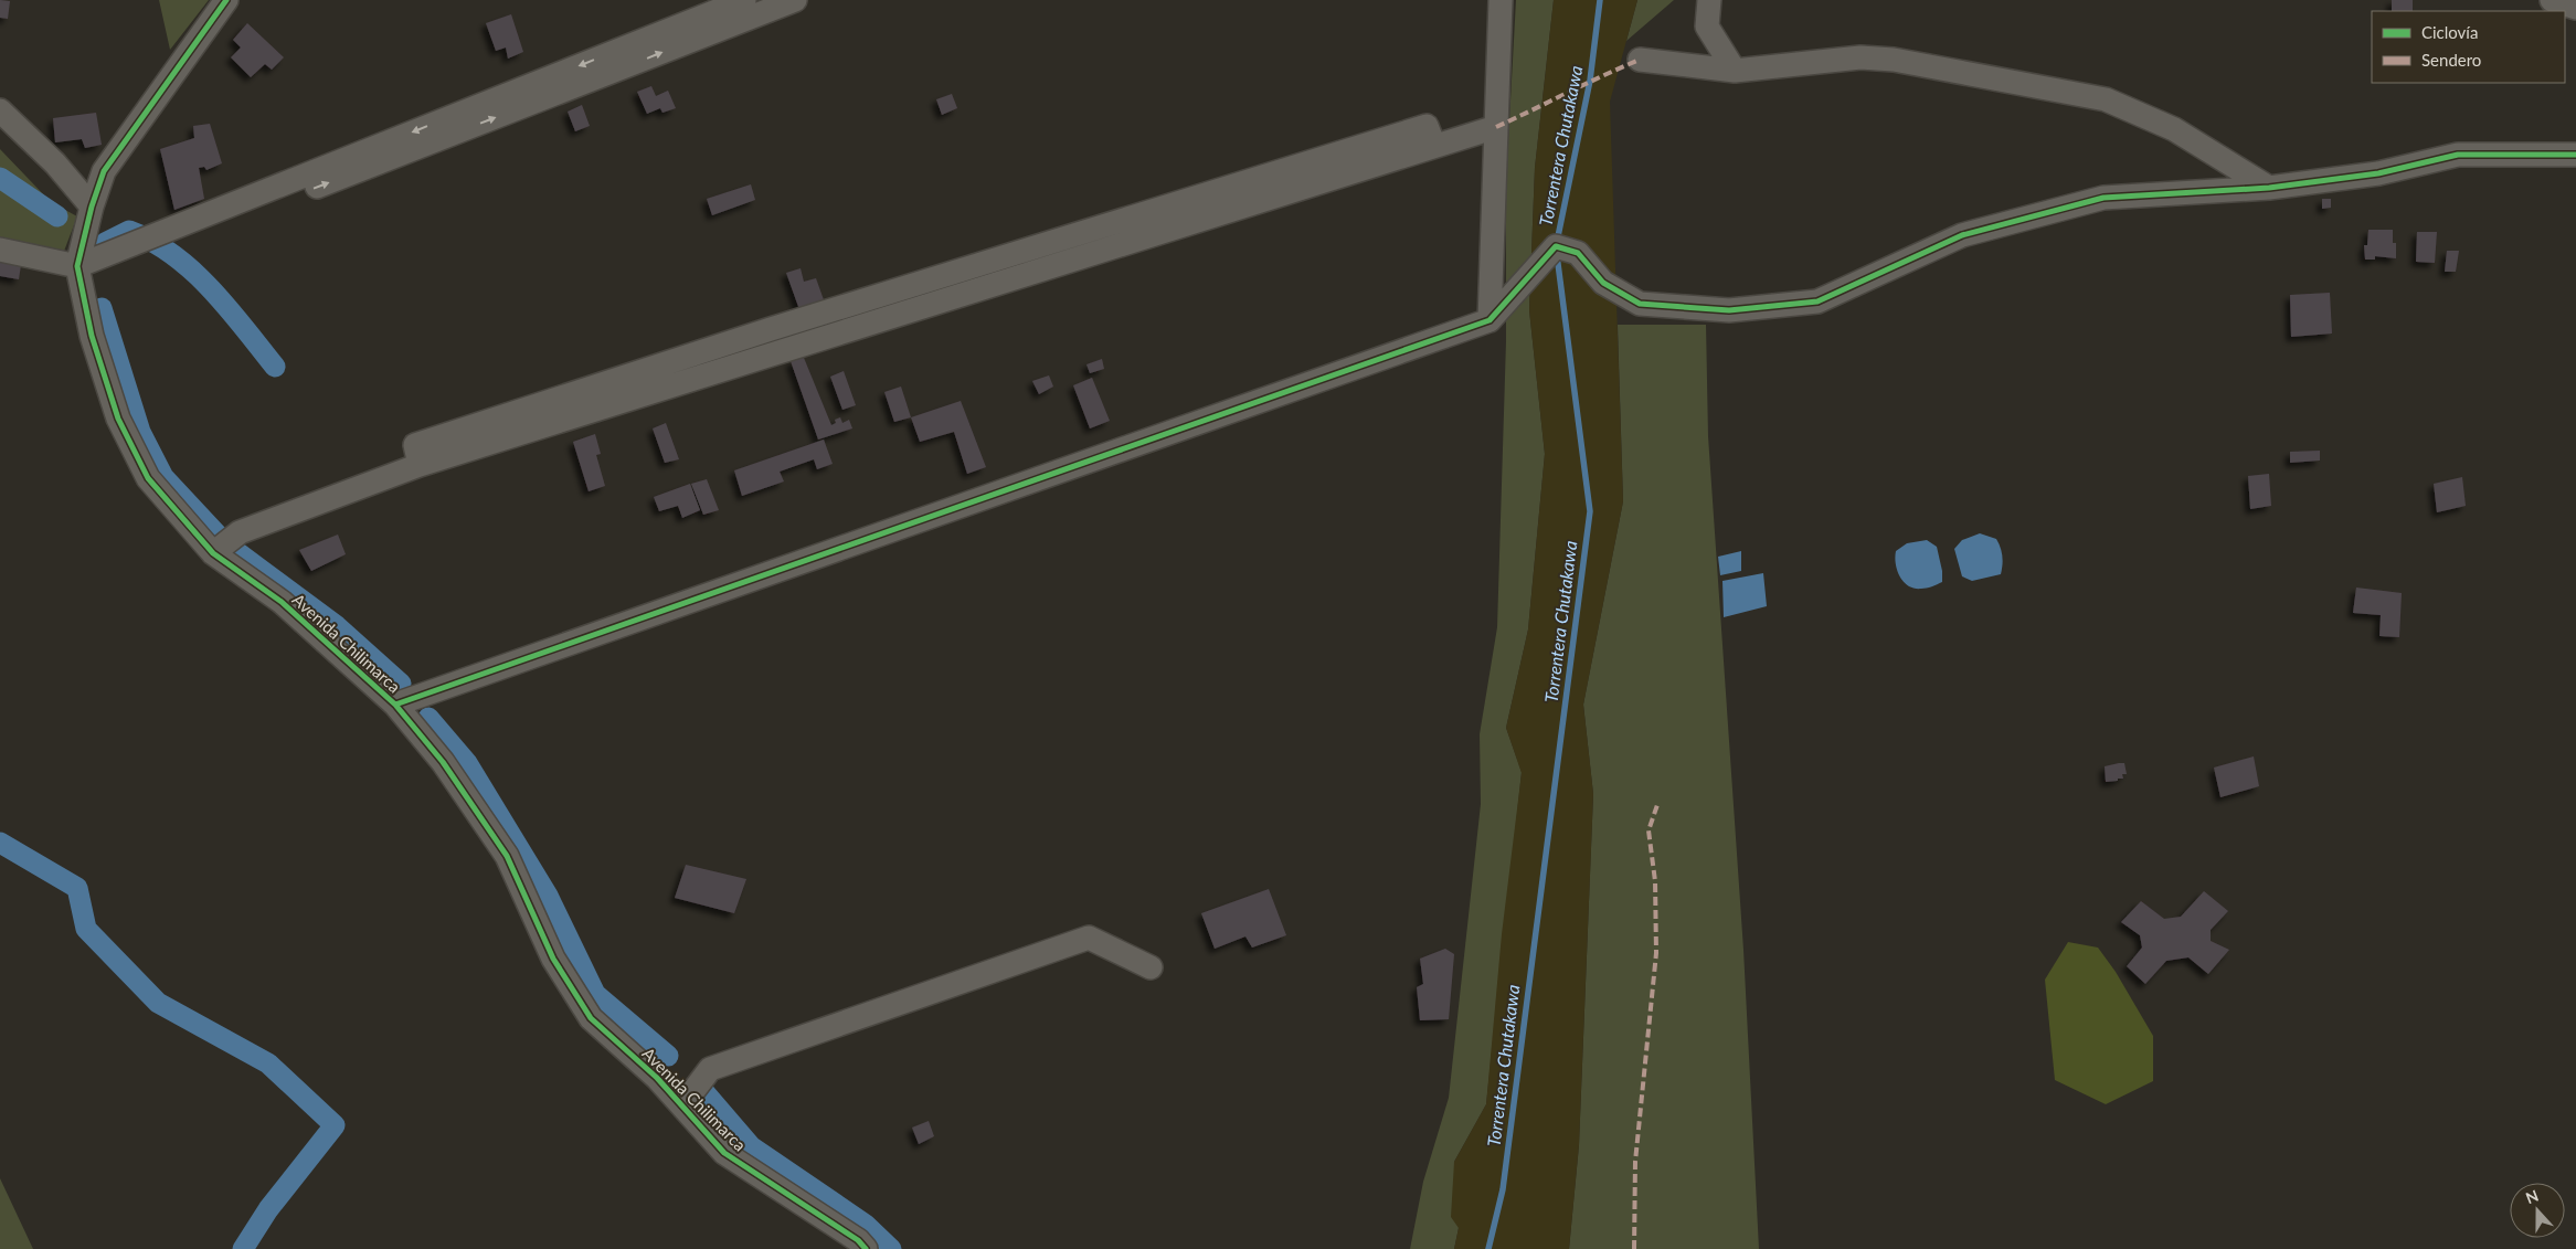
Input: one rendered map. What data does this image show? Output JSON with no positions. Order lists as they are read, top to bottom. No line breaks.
{"streets":{"street":["Avenida Chilimarca"]},"water":["Torrentera Chutakawa"],"legend":["Ciclovía","Sendero"],"north":"top"}
